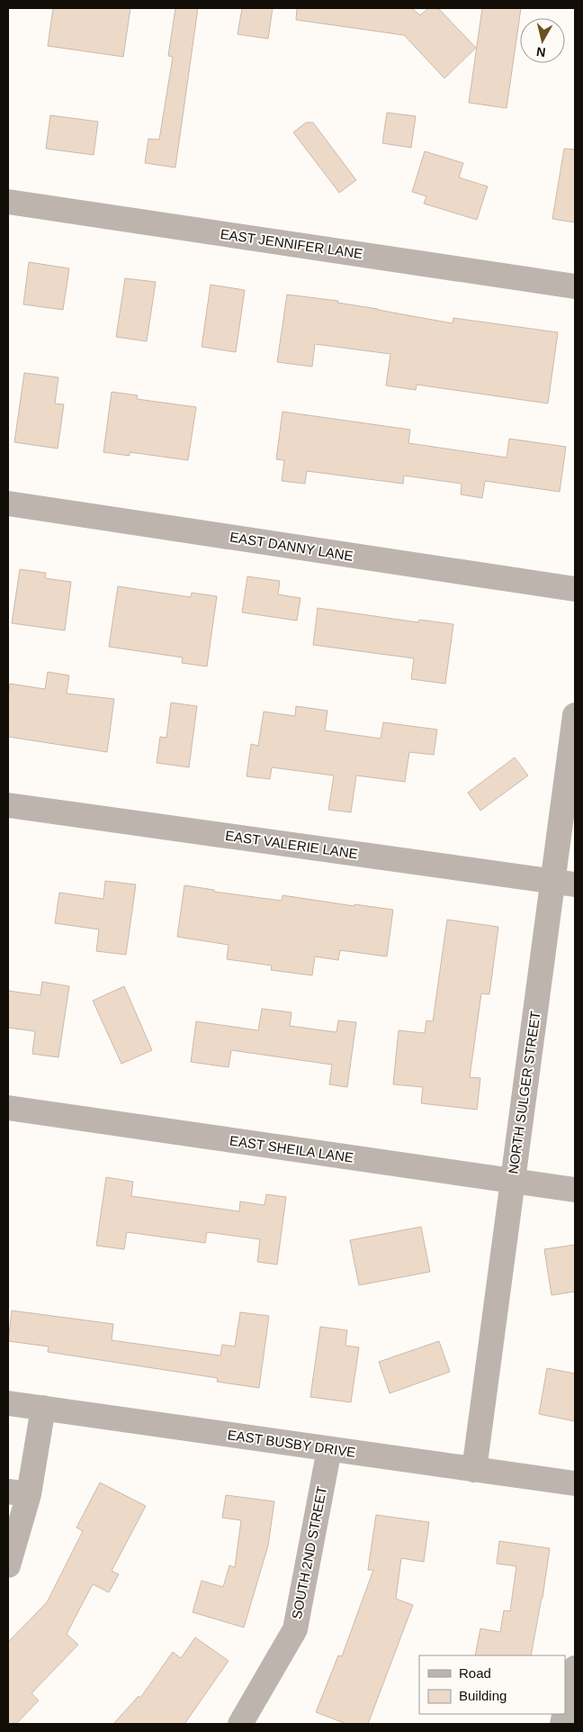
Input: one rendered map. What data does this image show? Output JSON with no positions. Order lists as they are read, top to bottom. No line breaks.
{"streets":{"street":["EAST JENNIFER LANE","EAST DANNY LANE","EAST VALERIE LANE","NORTH SULGER STREET","EAST SHEILA LANE","EAST BUSBY DRIVE","SOUTH 2ND STREET"]},"crossings":[["EAST VALERIE LANE","NORTH SULGER STREET"],["NORTH SULGER STREET","EAST SHEILA LANE"],["NORTH SULGER STREET","EAST BUSBY DRIVE"],["EAST BUSBY DRIVE","SOUTH 2ND STREET"]],"legend":["Road","Building"],"north":"bottom"}
